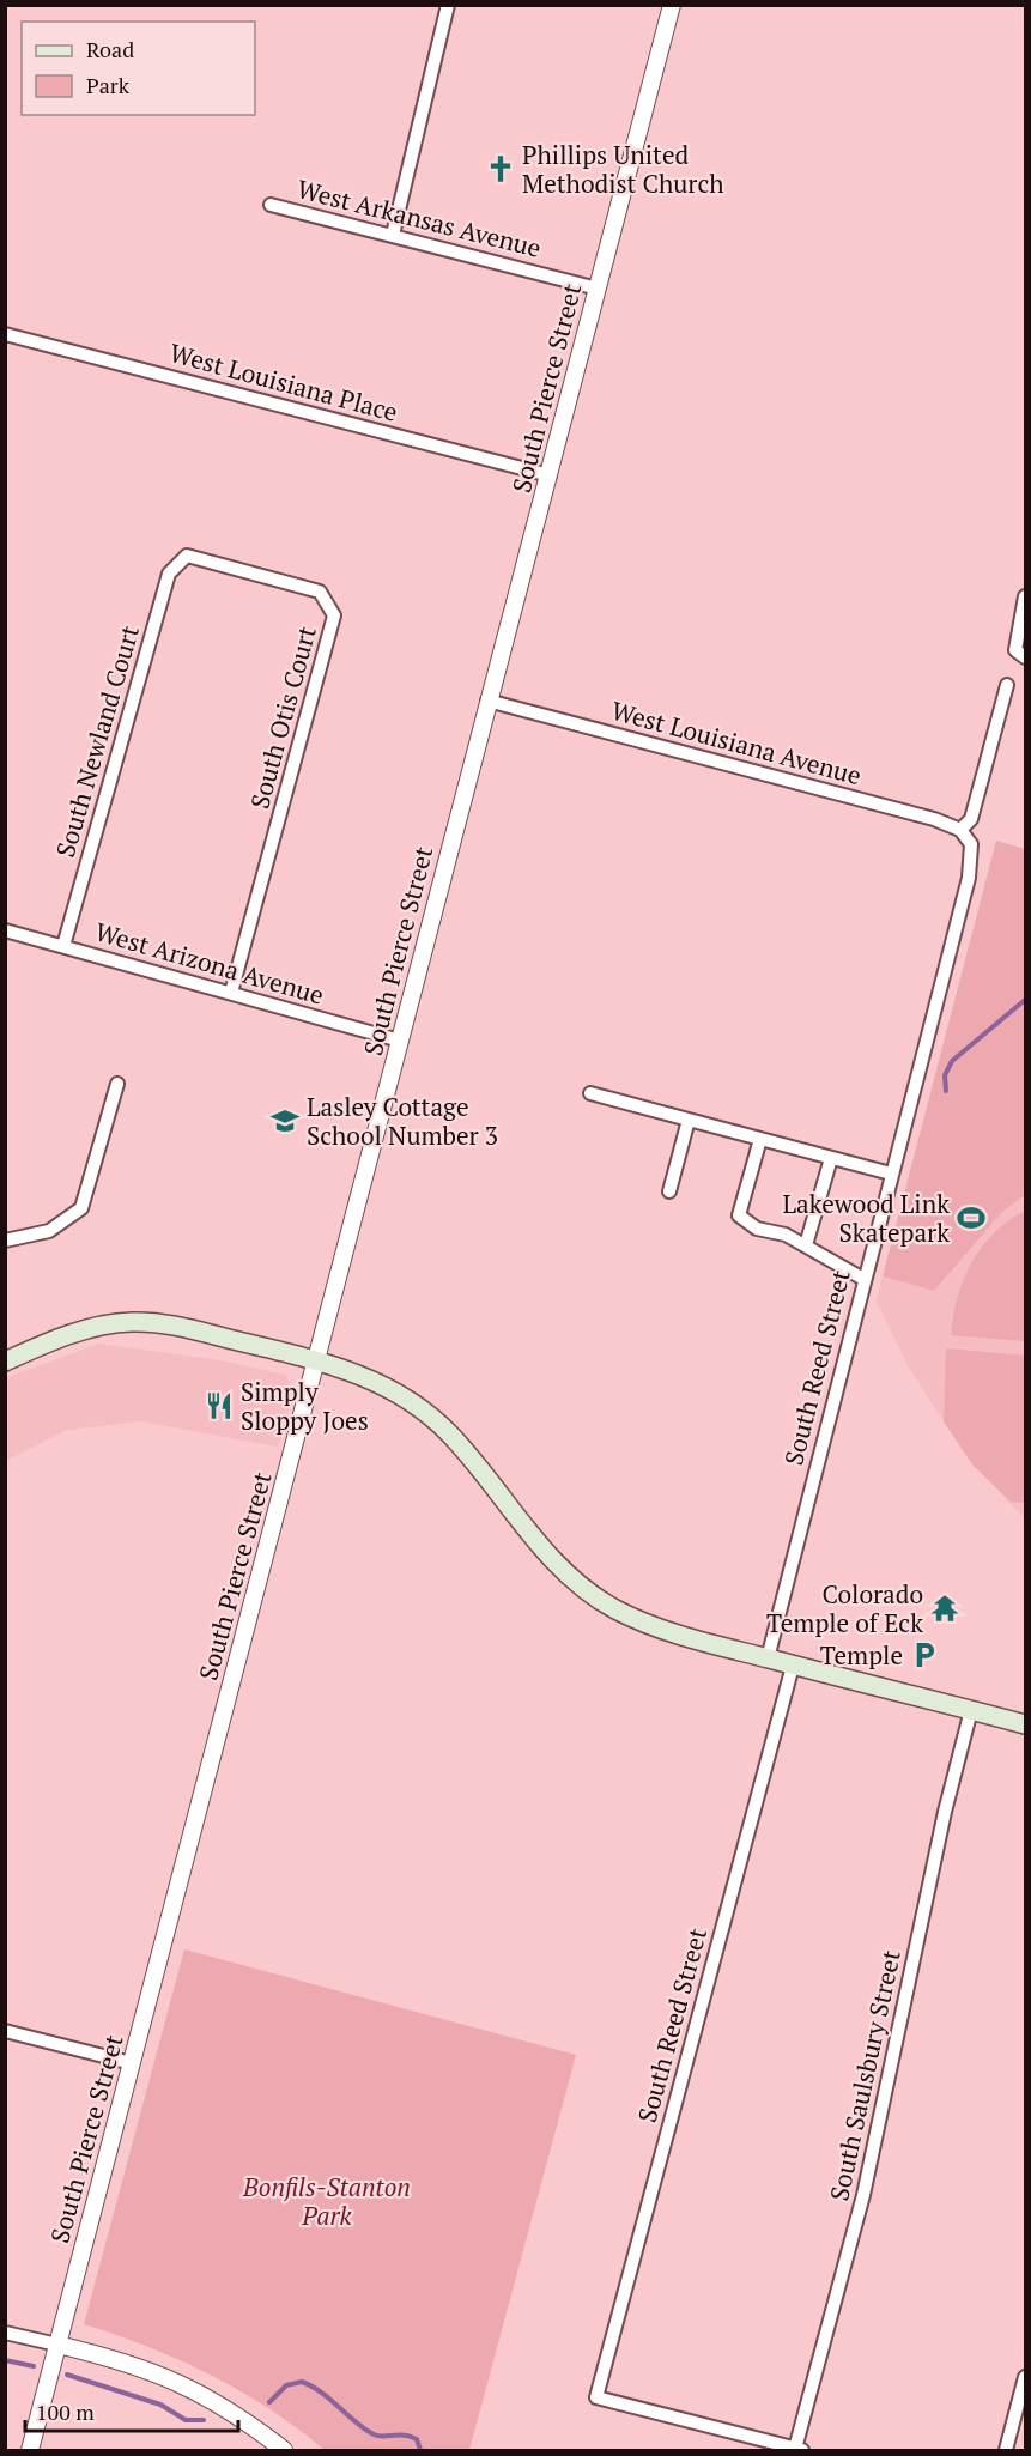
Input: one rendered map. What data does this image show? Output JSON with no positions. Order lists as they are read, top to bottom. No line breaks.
{"streets":{"street":["West Arkansas Avenue","West Louisiana Place","South Pierce Street","South Otis Court","South Newland Court","West Louisiana Avenue","West Arizona Avenue","South Reed Street","South Saulsbury Street"]},"crossings":[["West Arkansas Avenue","South Pierce Street"],["West Louisiana Place","South Pierce Street"],["South Pierce Street","West Louisiana Avenue"],["South Pierce Street","West Arizona Avenue"],["South Otis Court","South Newland Court"],["South Otis Court","West Arizona Avenue"],["South Newland Court","West Arizona Avenue"],["West Louisiana Avenue","South Reed Street"],["South Reed Street","South Saulsbury Street"]],"parks":["Bonfils-Stanton Park"],"places":{"church":["Phillips United Methodist Church"],"school or university":["Lasley Cottage School Number 3"],"sports":["Lakewood Link Skatepark"],"restaurant":["Simply Sloppy Joes"],"temple":["Colorado Temple of Eck"],"parking":["Temple"]},"legend":["Road","Park"],"scale_bar":"100 m"}
